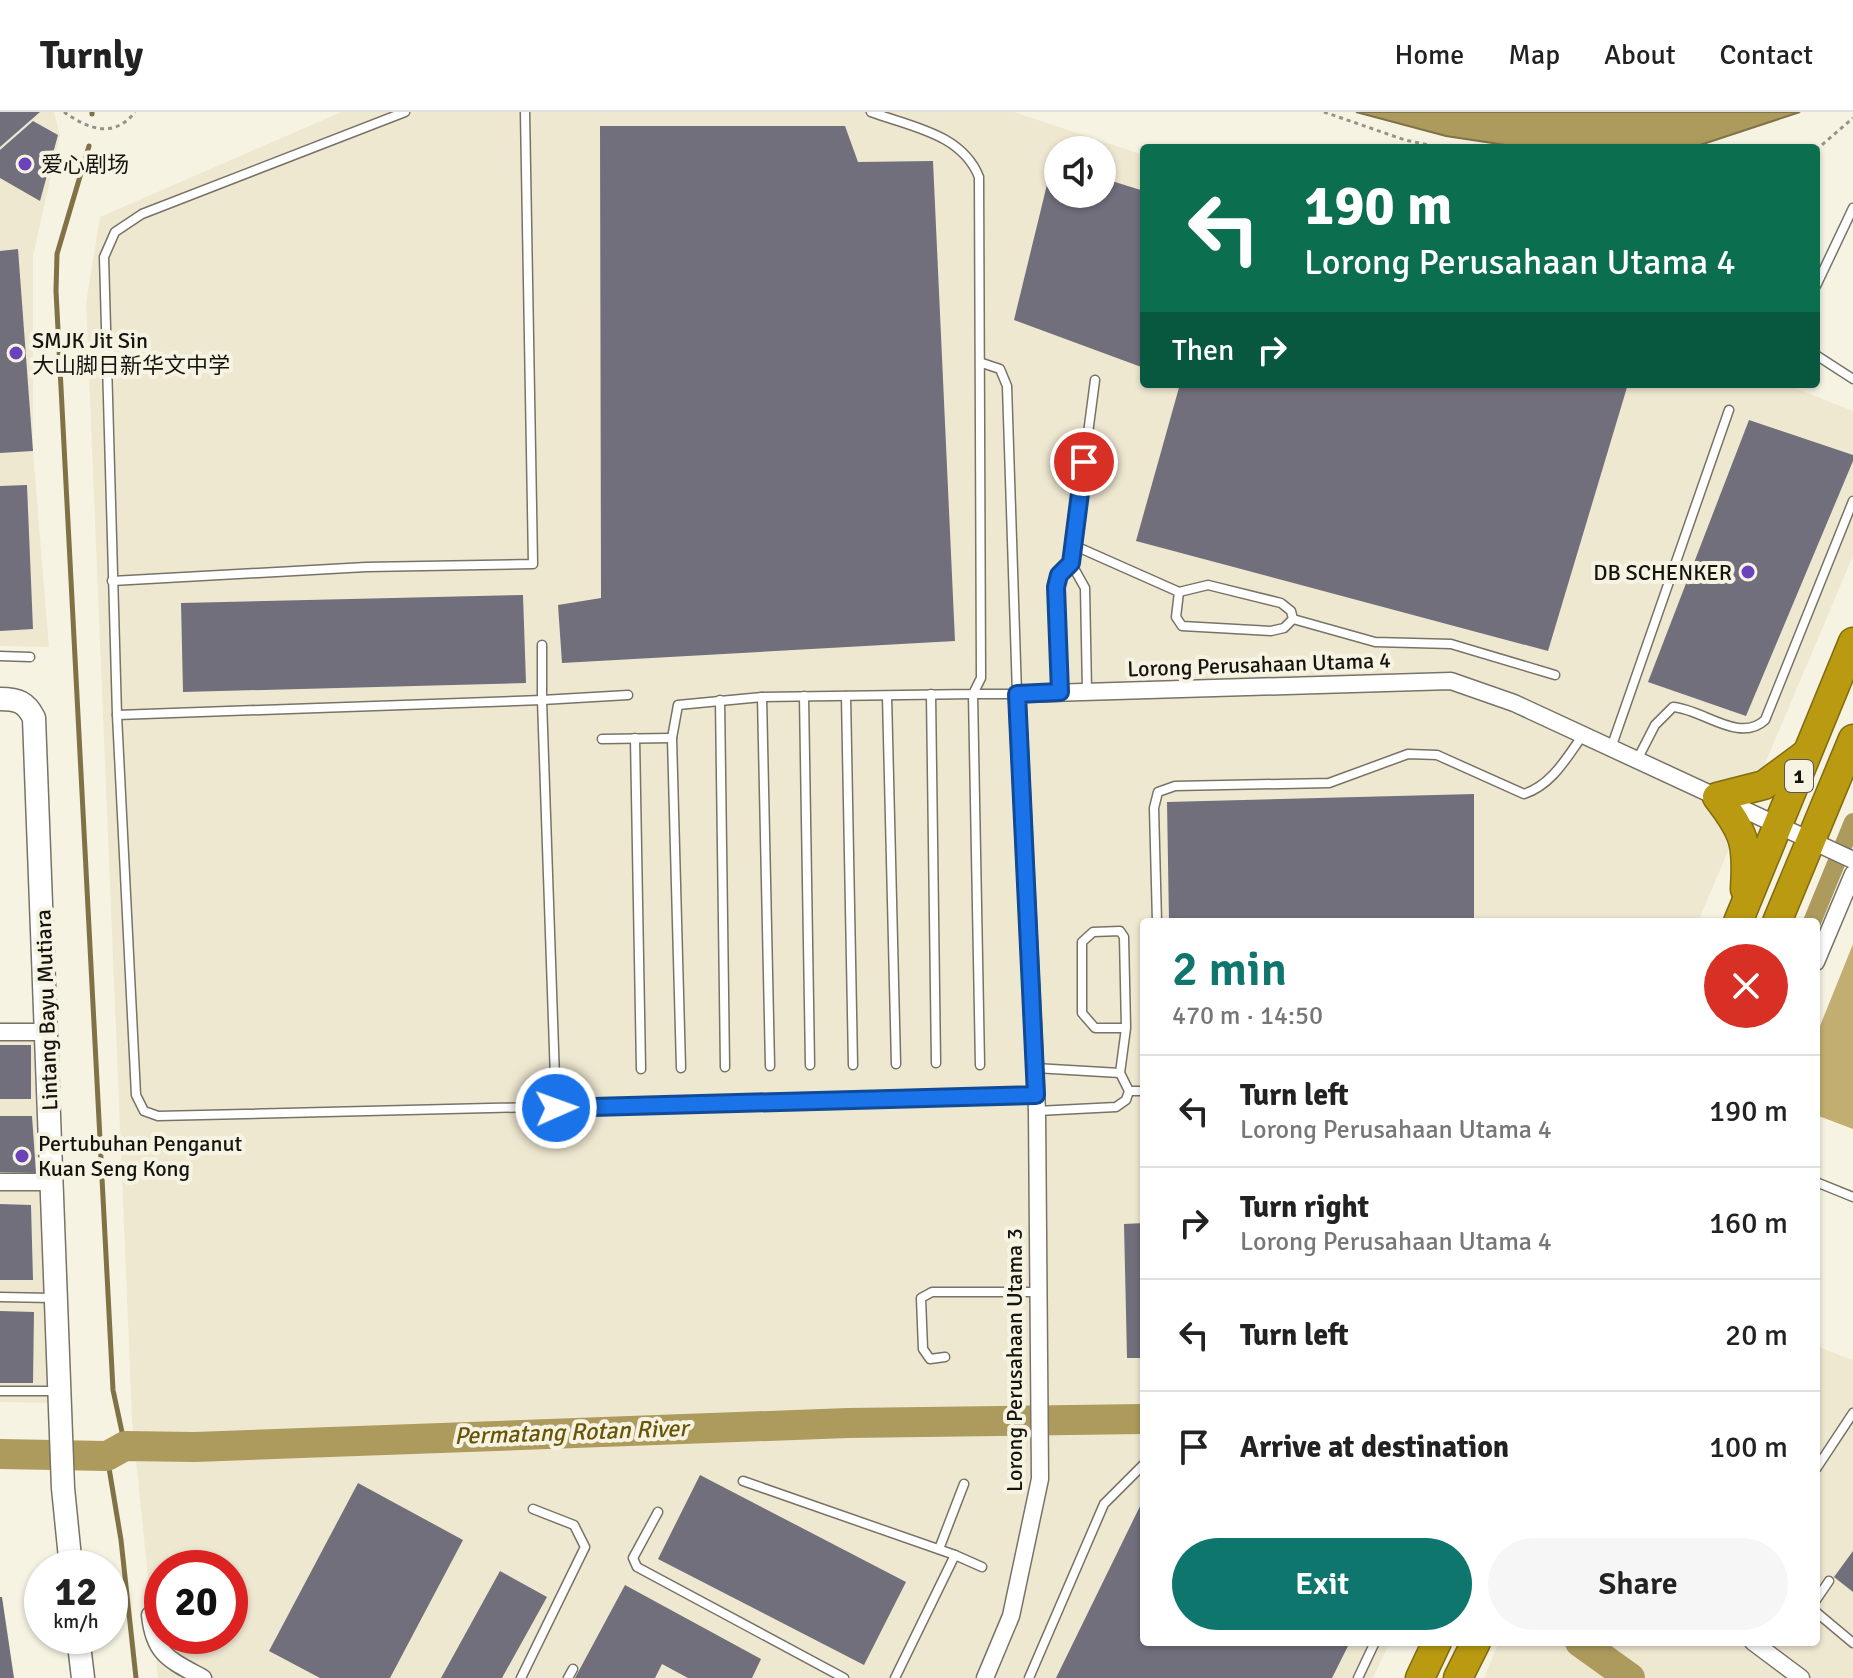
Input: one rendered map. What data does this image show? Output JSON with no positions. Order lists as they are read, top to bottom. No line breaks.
{"streets":{"highway":["1"],"street":["Lorong Perusahaan Utama 4","Lintang Bayu Mutiara","Lorong Perusahaan Utama 3"]},"crossings":[["Lorong Perusahaan Utama 4","1"]],"water":["Permatang Rotan River"],"places":["爱心剧场","SMJK Jit Sin 大山脚日新华文中学","DB SCHENKER","Pertubuhan Penganut Kuan Seng Kong"],"page":{"header":"Turnly","nav":["Home","Map","About","Contact"],"turn":["190 m","Lorong Perusahaan Utama 4"],"then":"Then","heading":["2 min","470 m · 14:50"],"list":[{"name":"Turn left","note":"Lorong Perusahaan Utama 4","value":"190 m"},{"name":"Turn right","note":"Lorong Perusahaan Utama 4","value":"160 m"},{"name":"Turn left","value":"20 m"},{"name":"Arrive at destination","value":"100 m"}],"buttons":["Exit","Share"],"speed":"12 km/h","limit":"20"}}
